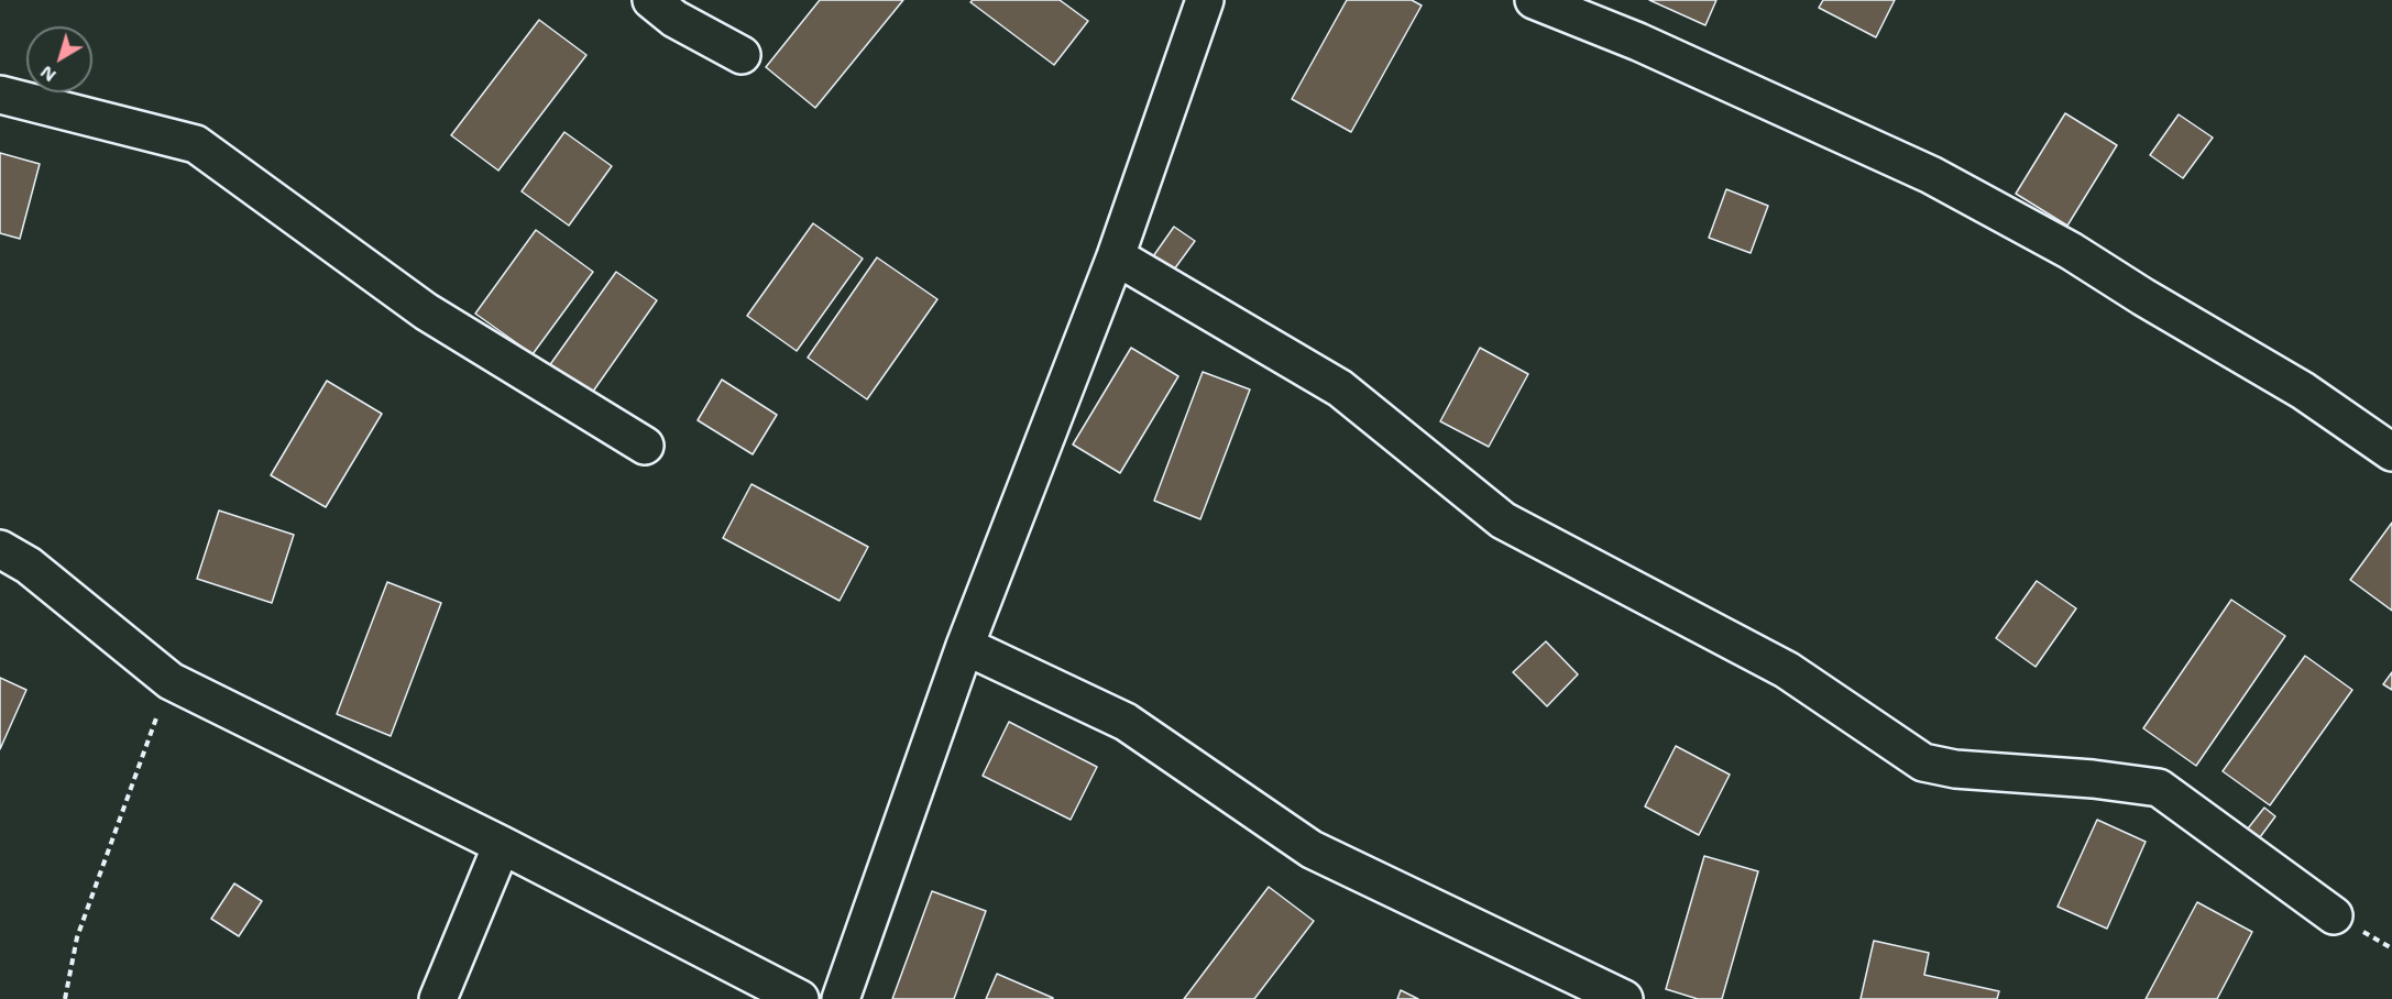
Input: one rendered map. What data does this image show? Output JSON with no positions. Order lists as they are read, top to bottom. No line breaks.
{"north":"bottom left"}
